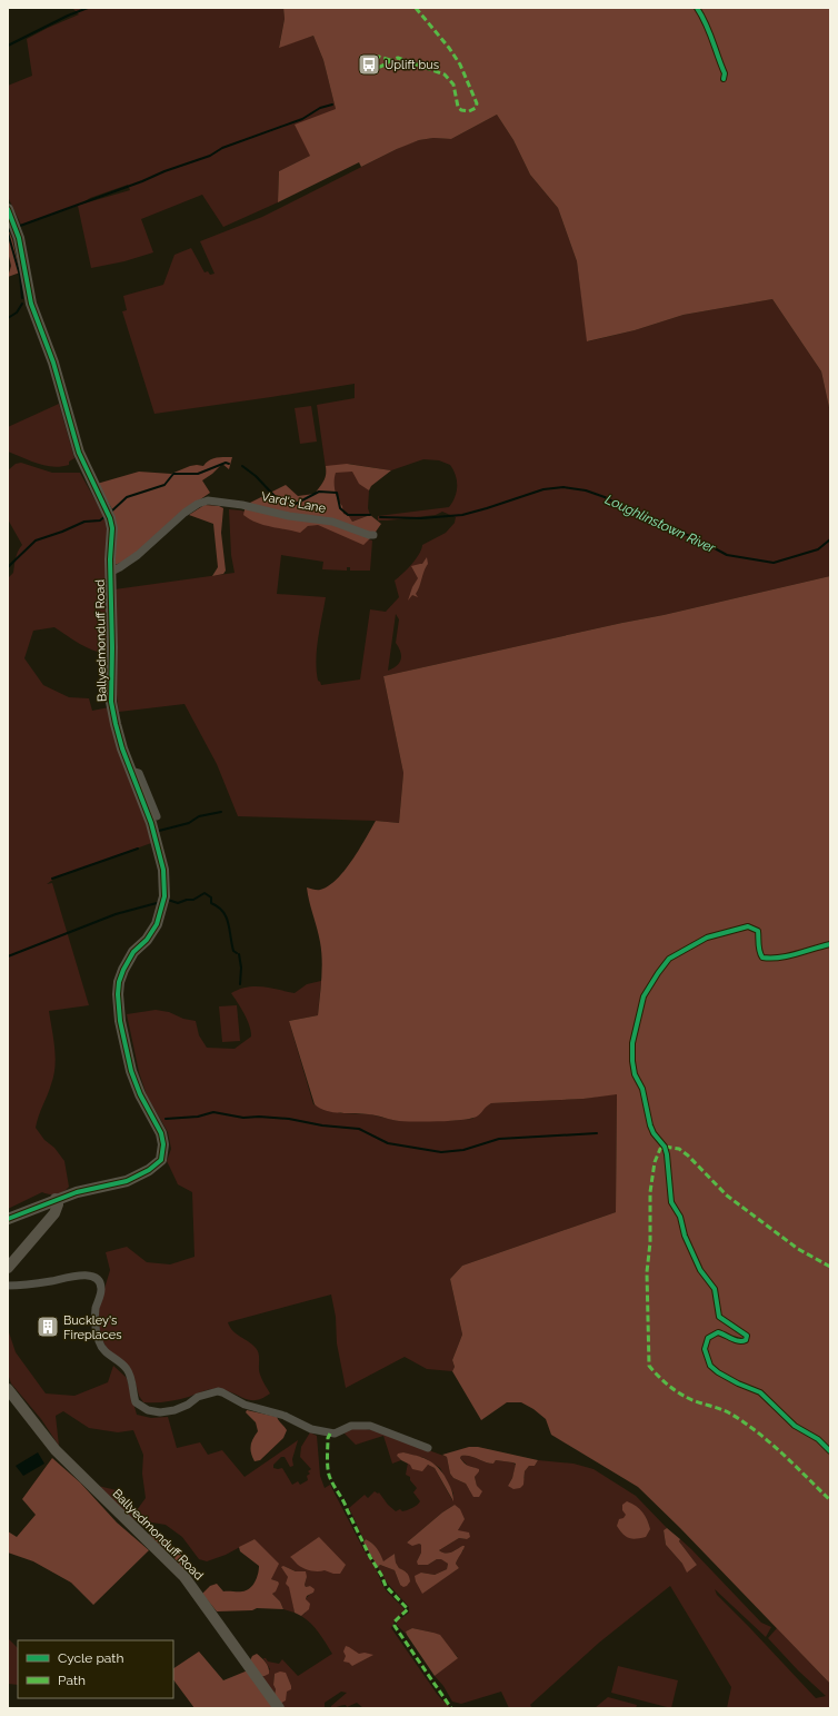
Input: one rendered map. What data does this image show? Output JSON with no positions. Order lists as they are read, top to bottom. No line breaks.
{"streets":{"street":["Vard's Lane","Ballyedmonduff Road"]},"crossings":[["Vard's Lane","Ballyedmonduff Road"]],"water":["Loughlinstown River"],"places":{"bus stop":["Uplift bus"],"building":["Buckley's Fireplaces"]},"legend":["Cycle path","Path"]}
